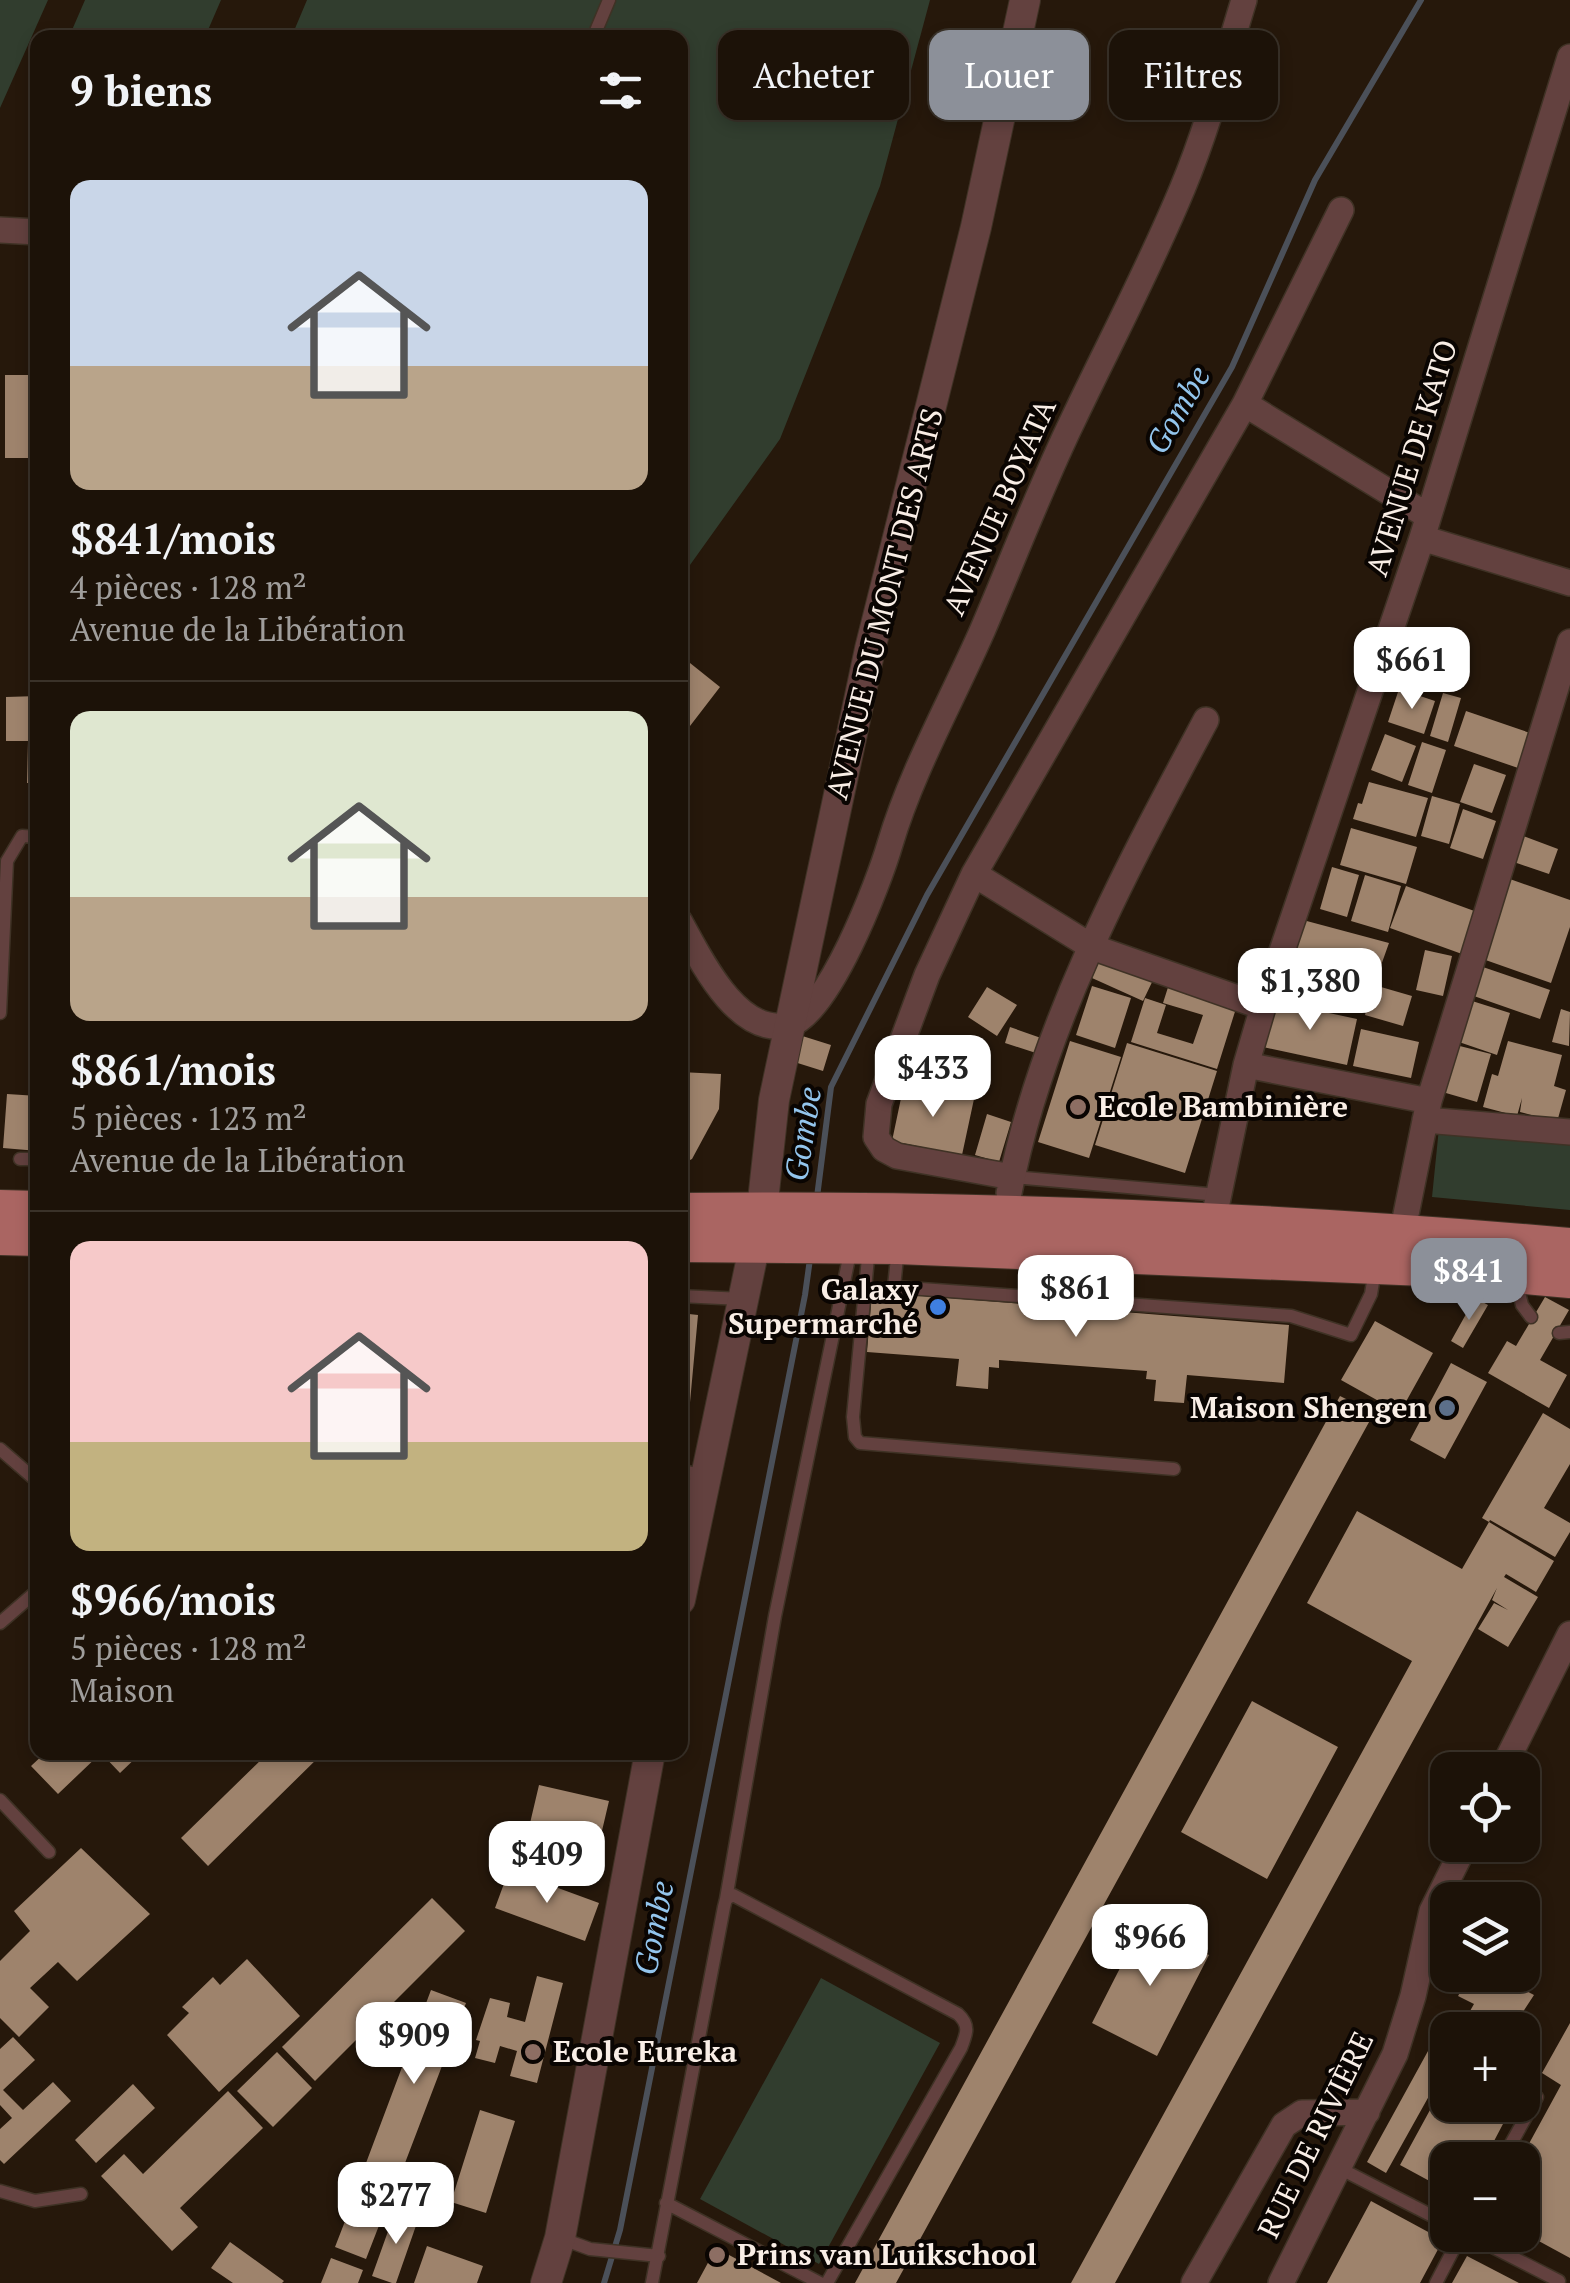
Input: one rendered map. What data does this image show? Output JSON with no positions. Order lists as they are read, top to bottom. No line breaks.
{"streets":{"street":["AVENUE DE KATO","AVENUE BOYATA","AVENUE DU MONT DES ARTS","RUE DE RIVIÈRE"]},"crossings":[["AVENUE BOYATA","AVENUE DU MONT DES ARTS"]],"water":["Gombe"],"places":["Ecole Bambinière","Galaxy Supermarché","Maison Shengen","Ecole Eureka","Prins van Luikschool"],"page":{"chip":["Acheter","Louer","Filtres"],"heading":"9 biens","list":[{"name":"$841/mois","note":"4 pièces · 128 m² · Avenue de la Libération"},{"name":"$861/mois","note":"5 pièces · 123 m² · Avenue de la Libération"},{"name":"$966/mois","note":"5 pièces · 128 m² · Maison"}],"price":["$661","$1,380","$433","$841","$861","$409","$966","$909","$277"],"map_buttons":["+","−"]}}
